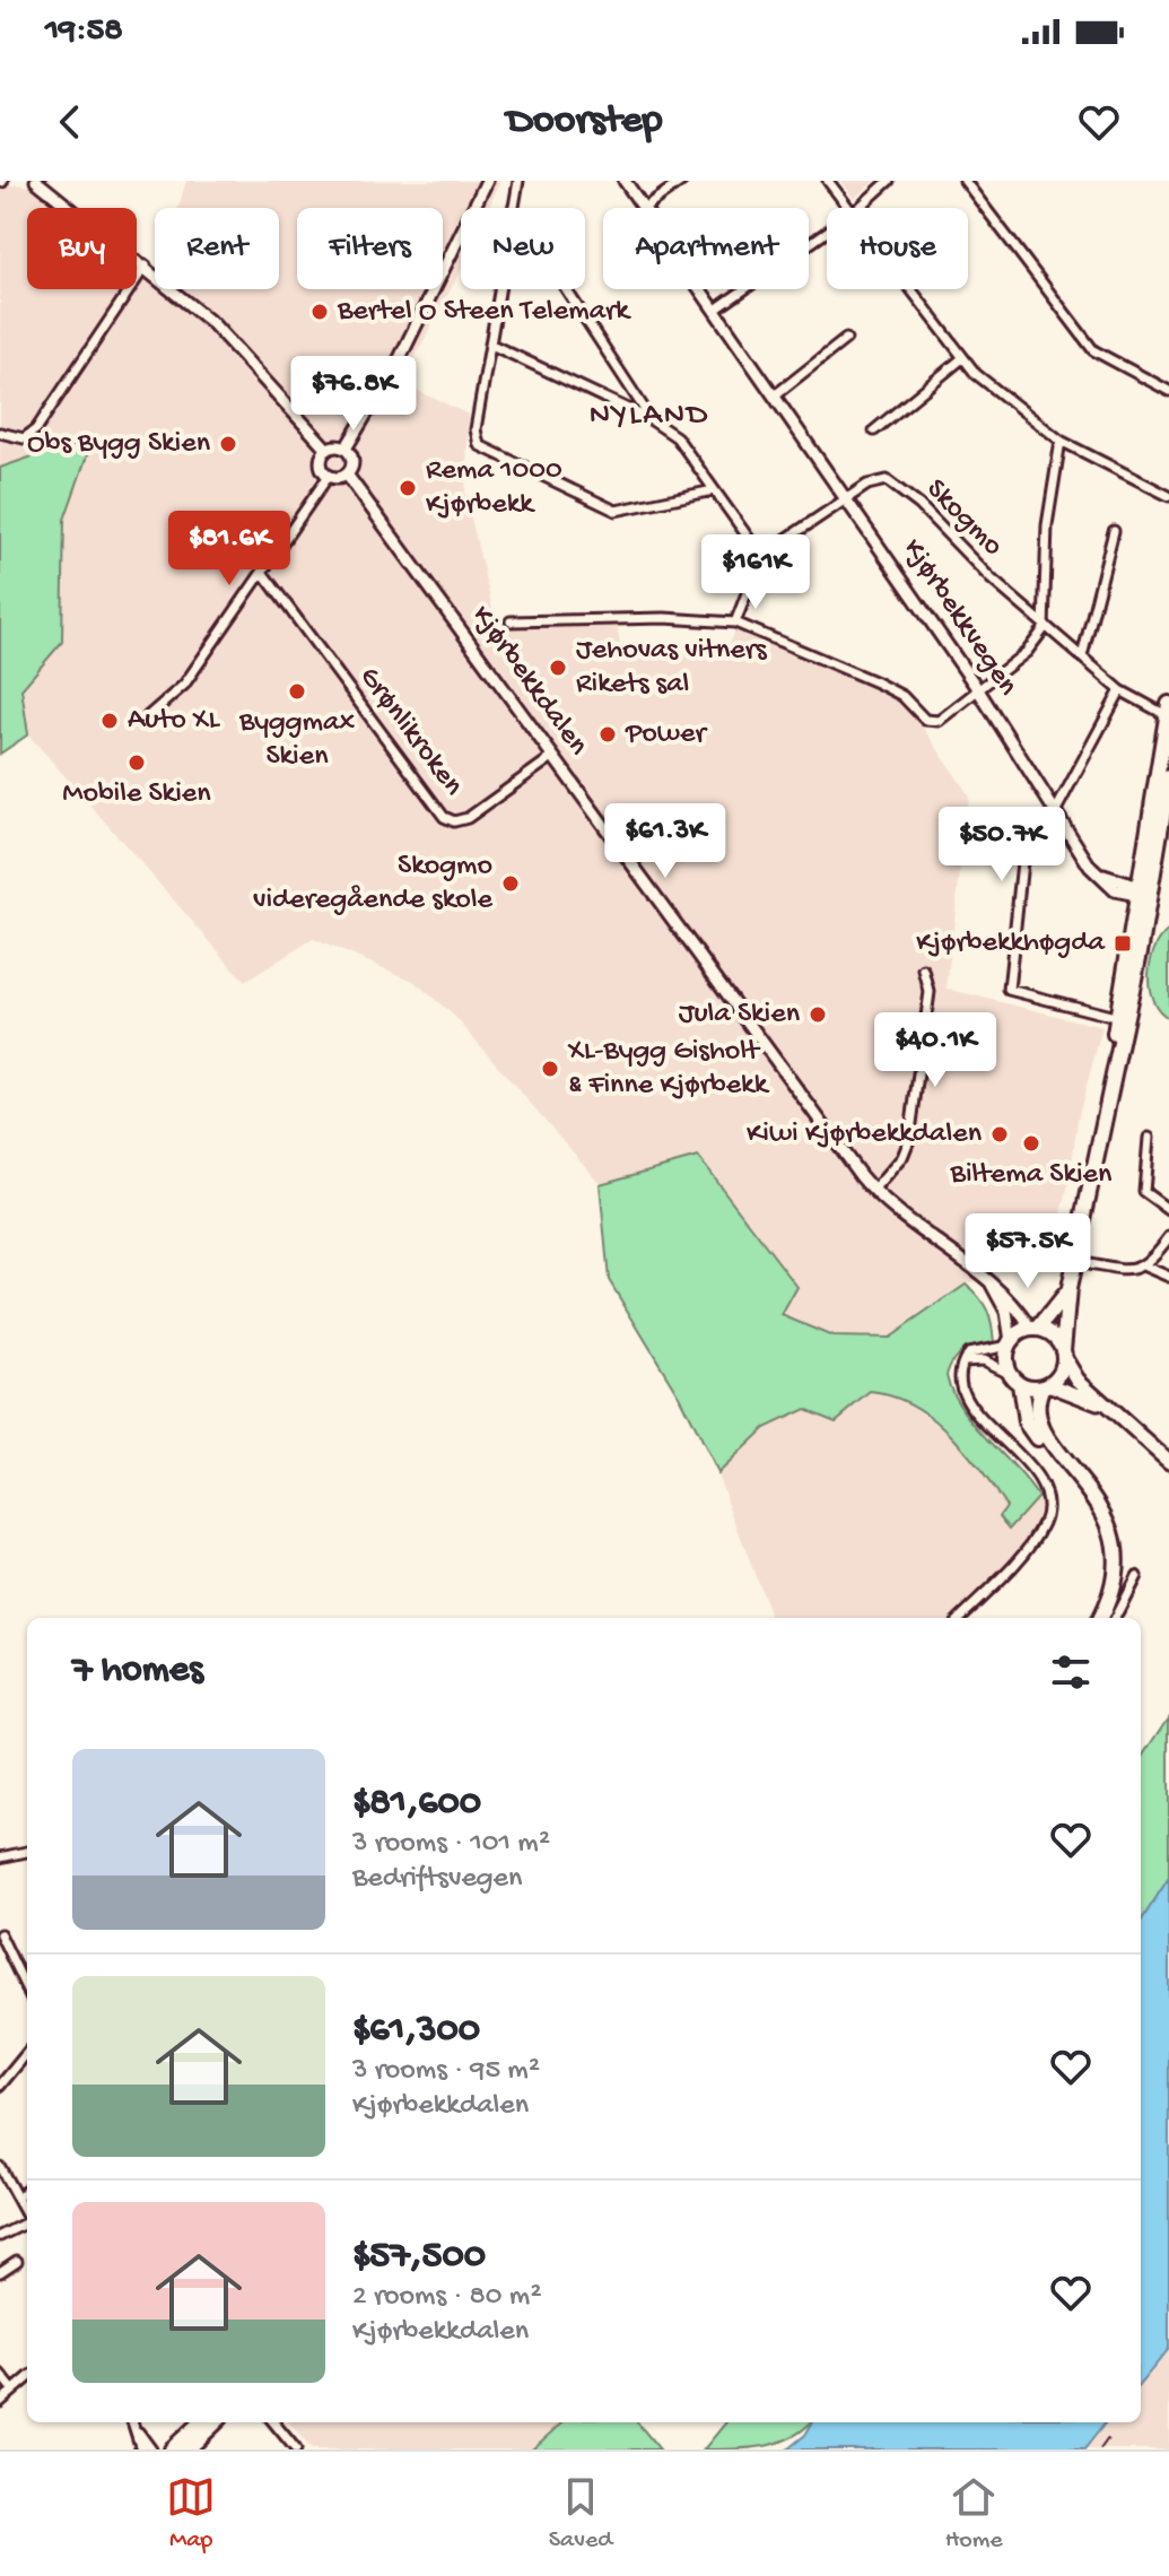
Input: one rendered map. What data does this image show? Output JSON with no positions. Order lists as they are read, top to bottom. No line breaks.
{"streets":{"street":["Skogmo","Kjørbekkvegen","Kjørbekkdalen","Grønlikroken"]},"crossings":[["Skogmo","Kjørbekkvegen"],["Kjørbekkdalen","Grønlikroken"]],"districts":["NYLAND"],"places":{"other":["Bertel O Steen Telemark","Obs Bygg Skien","Rema 1000 Kjørbekk","Jehovas vitners Rikets sal","Byggmax Skien","Auto XL","Power","Mobile Skien","Skogmo videregående skole","Jula Skien","XL-Bygg Gisholt & Finne Kjørbekk","Kiwi Kjørbekkdalen","Biltema Skien"],"transit":["Kjørbekkhøgda"]},"page":{"status":"19:58","header":"Doorstep","chip":["Buy","Rent","Filters","New","Apartment","House"],"price":["$76.8K","$81.6K","$161K","$61.3K","$50.7K","$40.1K","$57.5K"],"heading":"7 homes","list":[{"name":"$81,600","note":"3 rooms · 101 m² · Bedriftsvegen"},{"name":"$61,300","note":"3 rooms · 95 m² · Kjørbekkdalen"},{"name":"$57,500","note":"2 rooms · 80 m² · Kjørbekkdalen"}],"tabs":["Map","Saved","Home"]}}
